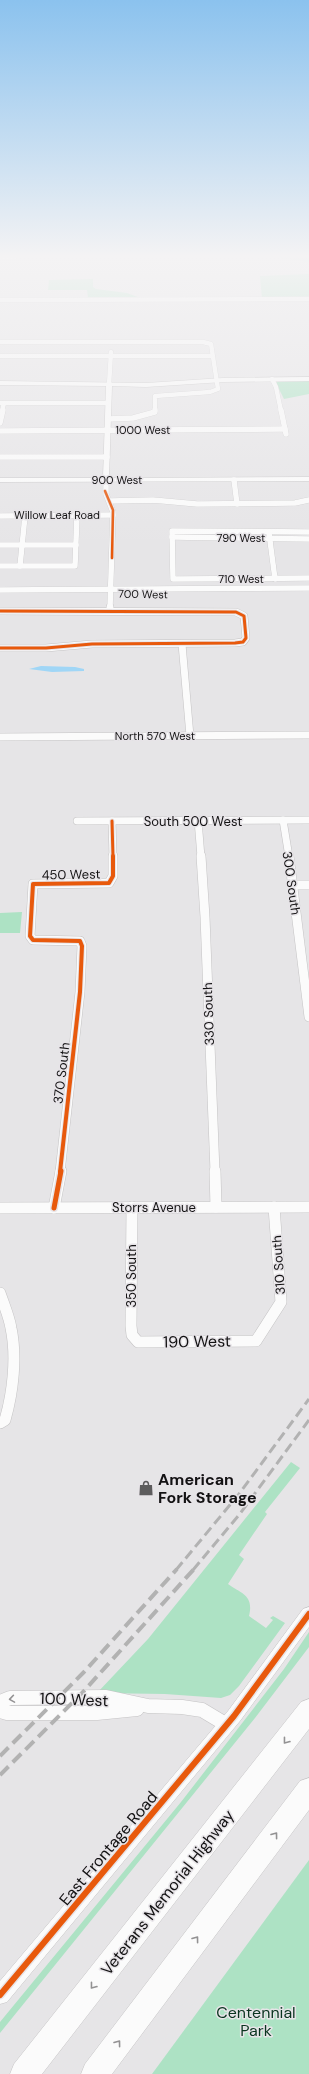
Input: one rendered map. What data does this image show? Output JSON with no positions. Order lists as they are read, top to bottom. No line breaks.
{"streets":{"highway":["Veterans Memorial Highway"],"street":["1000 West","900 West","Willow Leaf Road","790 West","710 West","700 West","North 570 West","South 500 West","450 West","300 South","330 South","370 South","Storrs Avenue","310 South","350 South","190 West","100 West","East Frontage Road"]},"crossings":[["790 West","710 West"],["South 500 West","450 West"],["South 500 West","300 South"],["South 500 West","330 South"],["450 West","370 South"],["330 South","Storrs Avenue"],["370 South","Storrs Avenue"],["Storrs Avenue","310 South"],["Storrs Avenue","350 South"],["310 South","190 West"],["350 South","190 West"],["100 West","East Frontage Road"]],"parks":["Centennial Park"],"places":{"shop":["American Fork Storage"]}}
